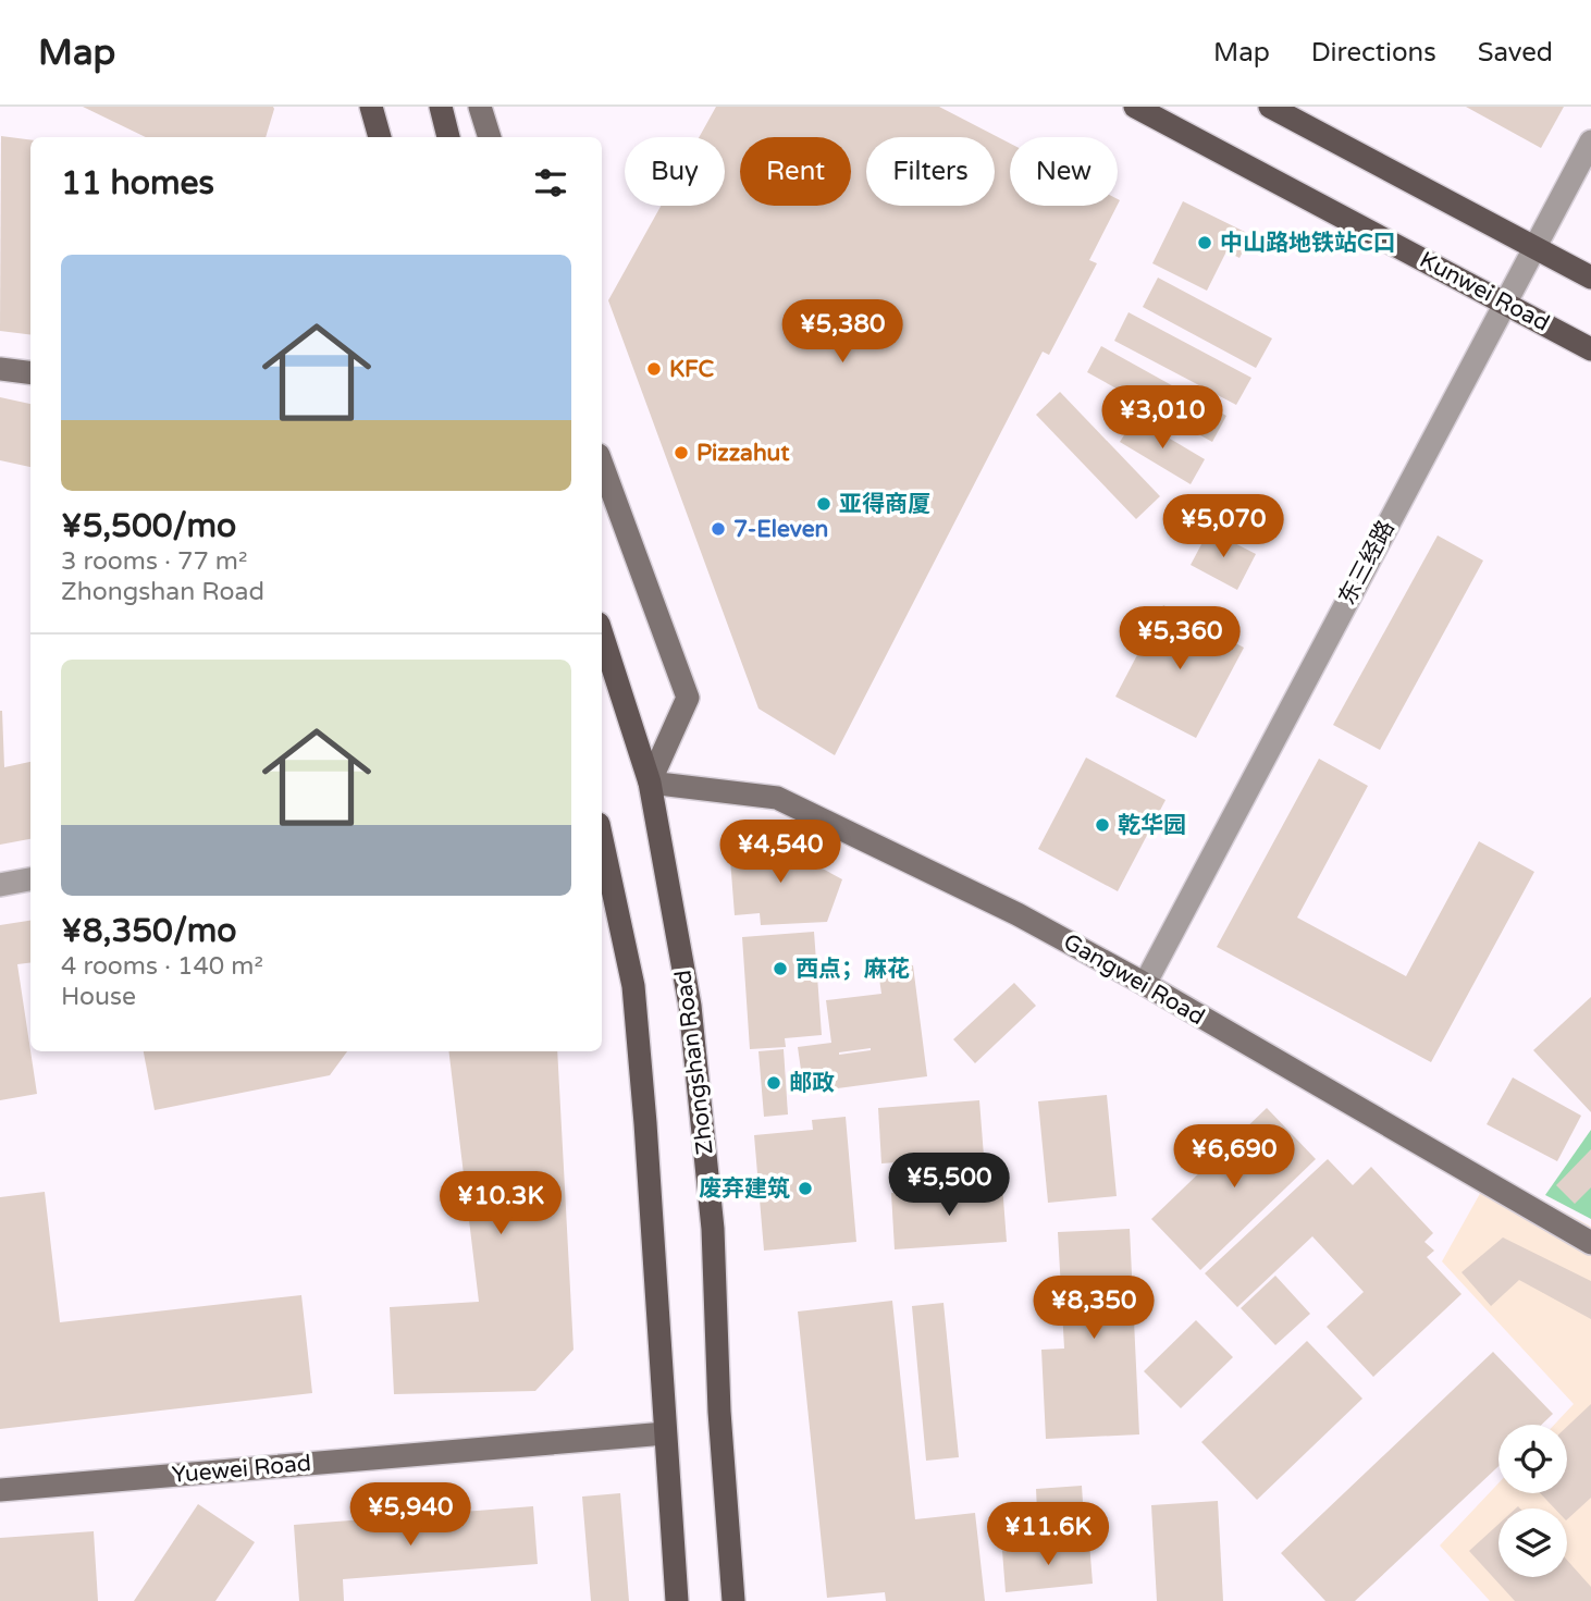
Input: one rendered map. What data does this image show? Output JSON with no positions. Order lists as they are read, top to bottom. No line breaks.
{"streets":{"main road":["Kunwei Road","Zhongshan Road"],"street":["东三经路","Gangwei Road","Yuewei Road"]},"crossings":[["Kunwei Road","东三经路"],["东三经路","Gangwei Road"],["Gangwei Road","Zhongshan Road"]],"places":["中山路地铁站C口","KFC","Pizzahut","亚得商厦","7-Eleven","乾华园","西点；麻花","邮政","废弃建筑"],"page":{"header":"Map","nav":["Map","Directions","Saved"],"chip":["Buy","Rent","Filters","New"],"heading":"11 homes","list":[{"name":"¥5,500/mo","note":"3 rooms · 77 m² · Zhongshan Road"},{"name":"¥8,350/mo","note":"4 rooms · 140 m² · House"}],"price":["¥5,380","¥3,010","¥5,070","¥5,360","¥4,540","¥6,690","¥5,500","¥10.3K","¥8,350","¥5,940","¥11.6K"]}}
